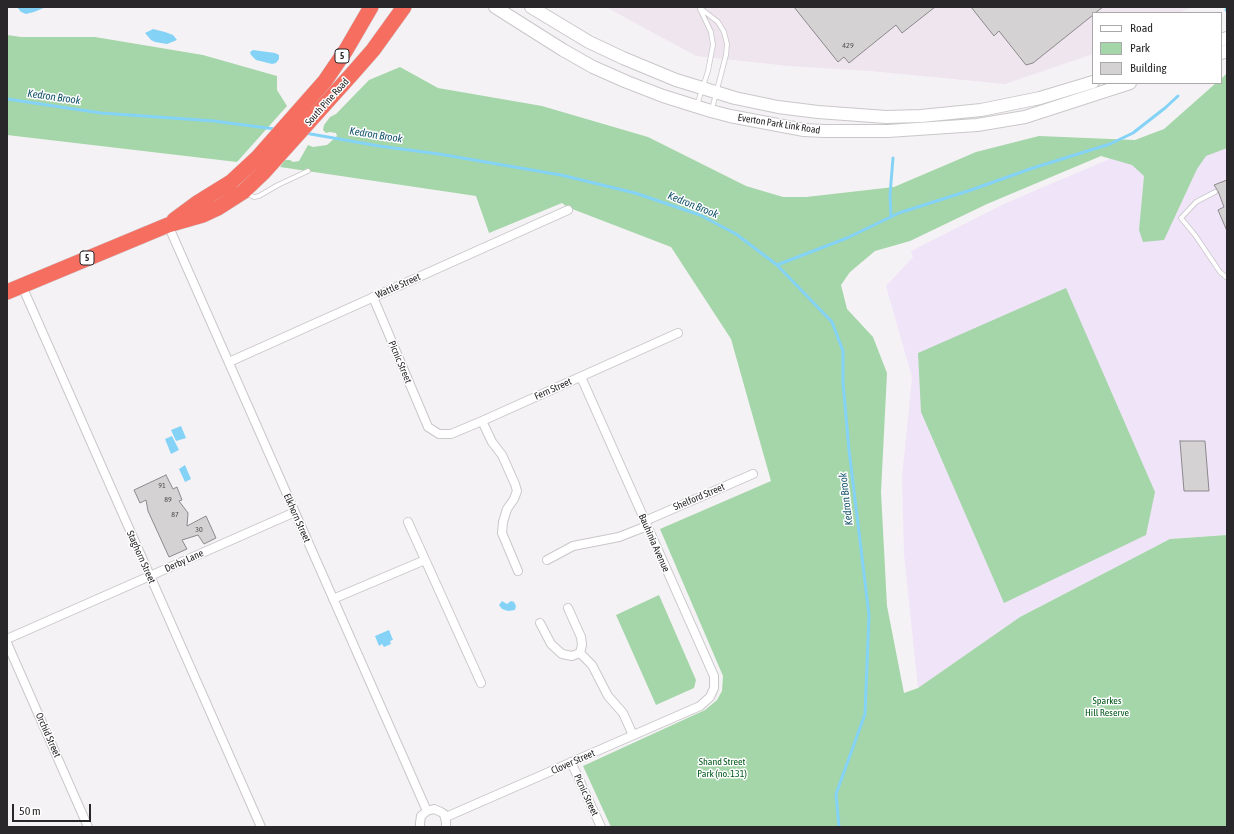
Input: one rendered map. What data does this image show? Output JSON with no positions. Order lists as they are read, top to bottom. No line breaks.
{"streets":{"highway":["5","South Pine Road"],"main road":["Everton Park Link Road"],"street":["Wattle Street","Picnic Street","Fern Street","Shelford Street","Elkhorn Street","Bauhinia Avenue","Staghorn Street","Derby Lane","Orchid Street","Clover Street"]},"crossings":[["South Pine Road","Elkhorn Street"],["South Pine Road","Staghorn Street"],["Wattle Street","Picnic Street"],["Wattle Street","Elkhorn Street"],["Picnic Street","Fern Street"],["Picnic Street","Clover Street"],["Fern Street","Bauhinia Avenue"],["Shelford Street","Bauhinia Avenue"],["Elkhorn Street","Derby Lane"],["Bauhinia Avenue","Clover Street"],["Staghorn Street","Derby Lane"]],"water":["Kedron Brook"],"parks":["Sparkes Hill Reserve","Shand Street Park (no. 131)"],"house_numbers":["429","91","89","87","30"],"legend":["Road","Park","Building"],"scale_bar":"50 m"}
